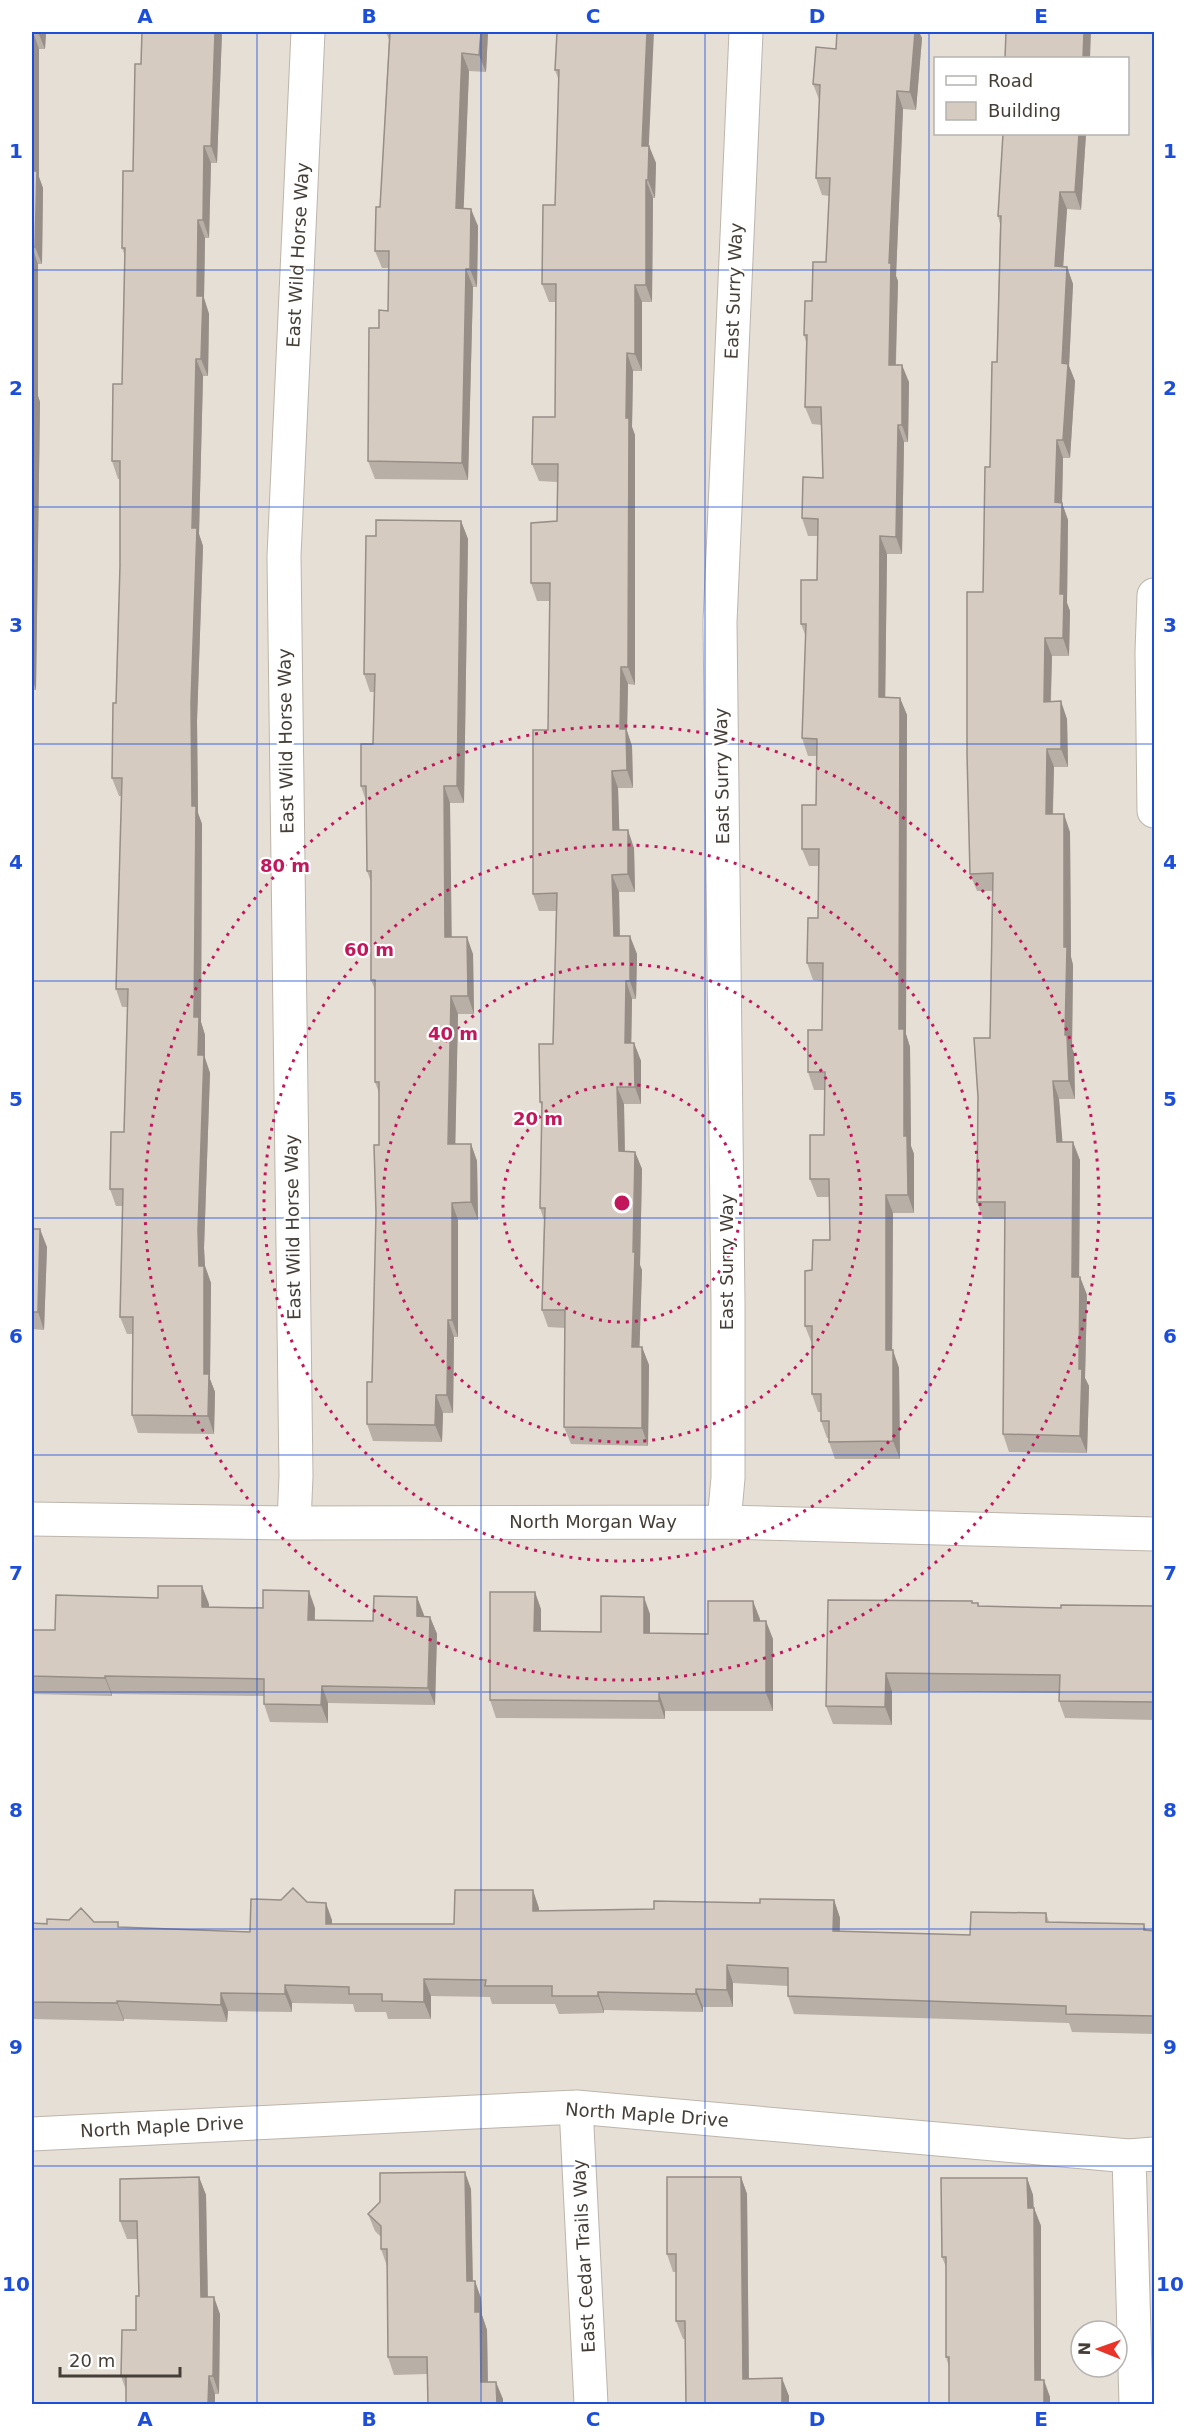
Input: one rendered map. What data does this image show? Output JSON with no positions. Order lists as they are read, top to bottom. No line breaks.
{"streets":{"street":["East Wild Horse Way","East Surry Way","North Morgan Way","North Maple Drive","East Cedar Trails Way"]},"crossings":[["East Wild Horse Way","North Morgan Way"],["East Surry Way","North Morgan Way"],["North Maple Drive","East Cedar Trails Way"]],"legend":["Road","Building"],"scale_bar":"20 m","north":"left","grid":{"columns":["A","B","C","D","E"],"rows":["1","2","3","4","5","6","7","8","9","10"]},"rings":["80 m","60 m","40 m","20 m"]}
